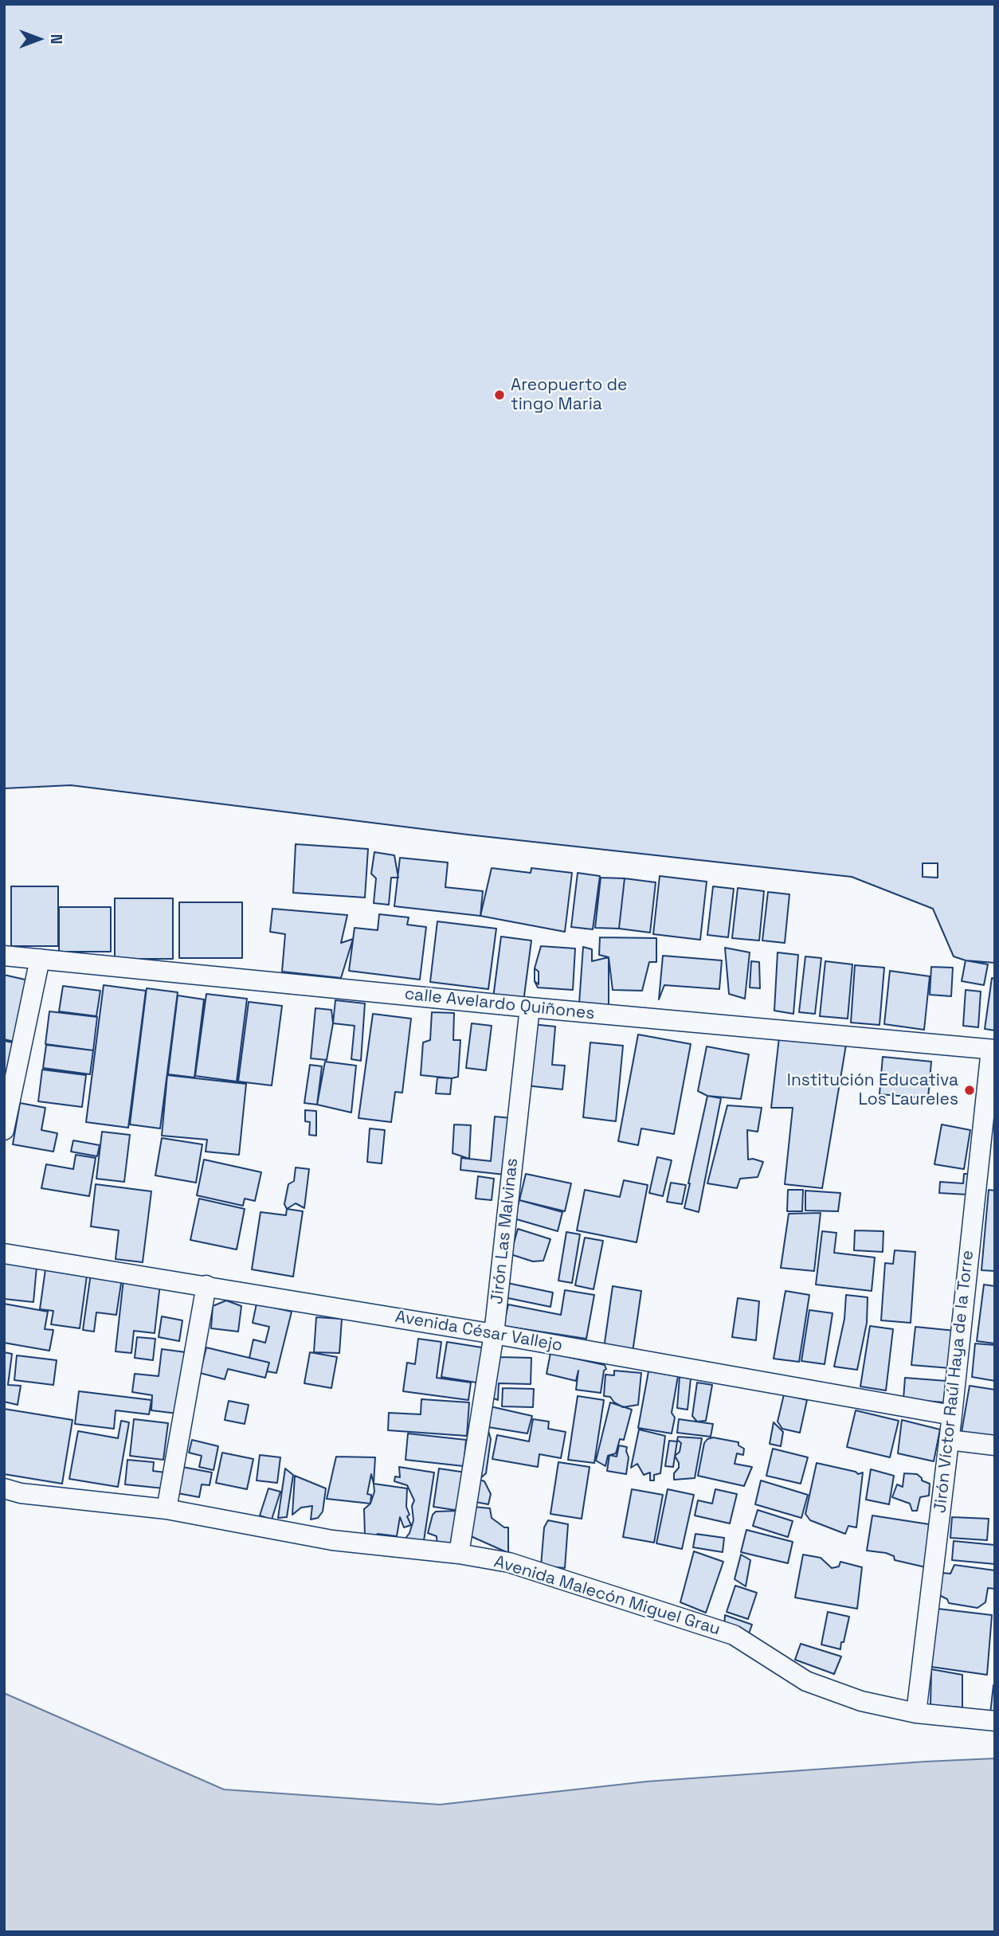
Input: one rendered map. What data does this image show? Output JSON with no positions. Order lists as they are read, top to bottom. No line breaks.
{"streets":{"street":["calle Avelardo Quiñones","Jirón Las Malvinas","Avenida César Vallejo","Jirón Víctor Raúl Haya de la Torre","Avenida Malecón Miguel Grau"]},"crossings":[["calle Avelardo Quiñones","Jirón Las Malvinas"],["calle Avelardo Quiñones","Jirón Víctor Raúl Haya de la Torre"],["Jirón Las Malvinas","Avenida César Vallejo"],["Jirón Las Malvinas","Avenida Malecón Miguel Grau"],["Avenida César Vallejo","Jirón Víctor Raúl Haya de la Torre"],["Jirón Víctor Raúl Haya de la Torre","Avenida Malecón Miguel Grau"]],"places":["Areopuerto de tingo Maria","Institución Educativa Los Laureles"],"north":"right"}
